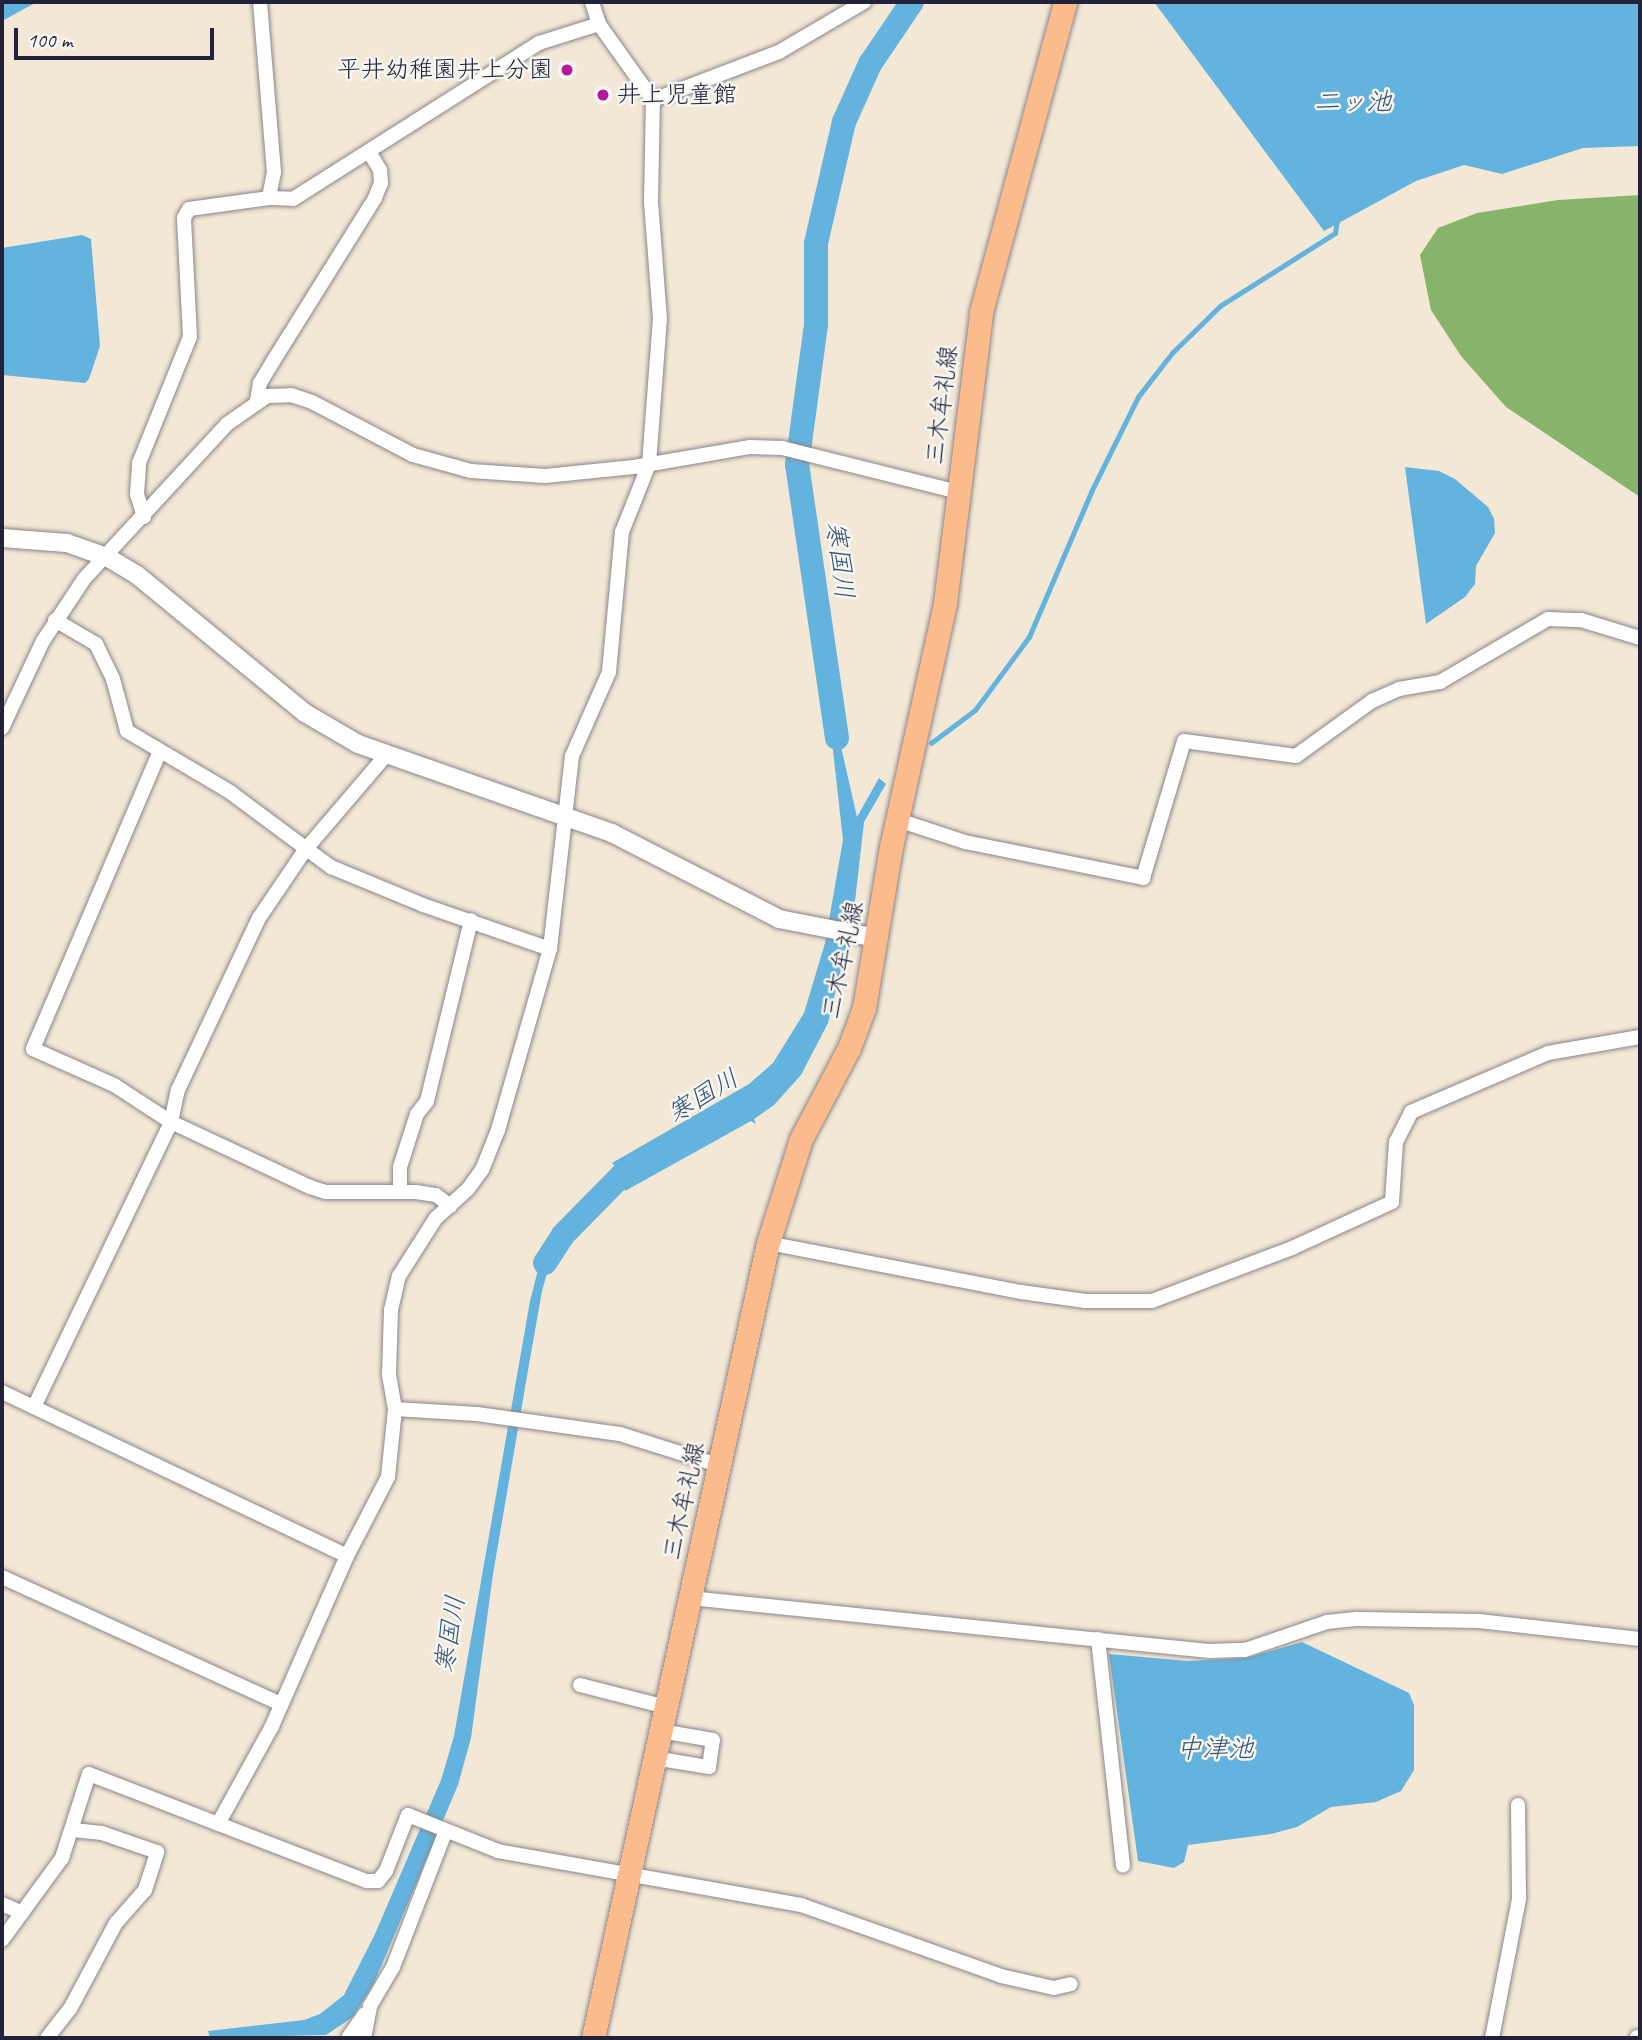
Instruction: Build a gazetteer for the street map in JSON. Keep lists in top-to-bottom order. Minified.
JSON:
{"streets":{"main road":["三木牟礼線"]},"water":["二ッ池","寒国川","中津池"],"places":["平井幼稚園井上分園","井上児童館"],"scale_bar":"100 m"}
